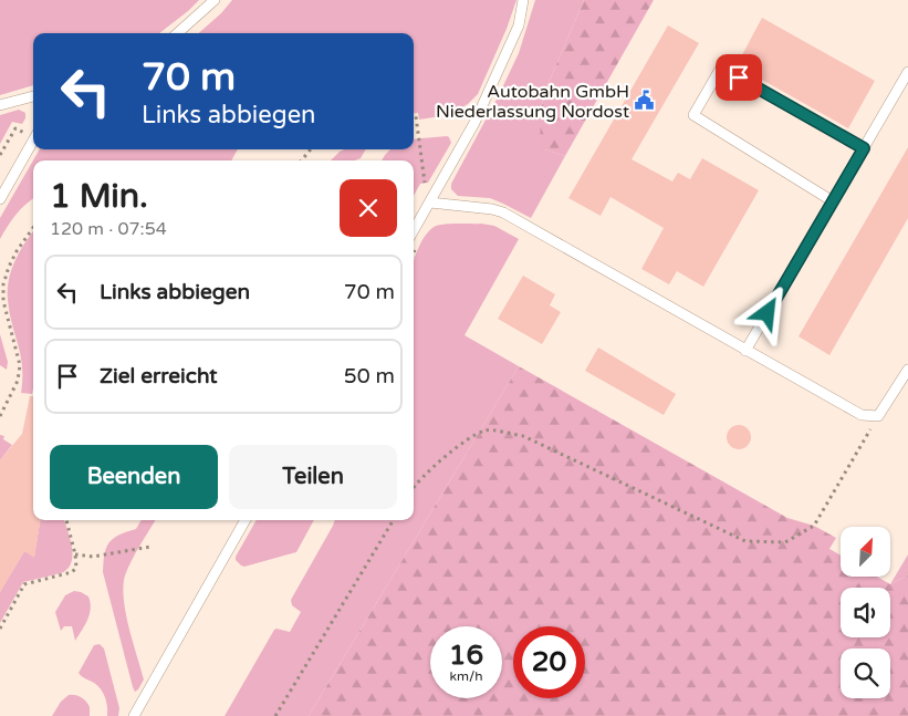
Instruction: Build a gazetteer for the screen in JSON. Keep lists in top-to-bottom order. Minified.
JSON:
{"places":{"public building":["Autobahn GmbH Niederlassung Nordost"]},"north":"top right","page":{"turn":["70 m","Links abbiegen"],"heading":["1 Min.","120 m · 07:54"],"list":[{"name":"Links abbiegen","value":"70 m"},{"name":"Ziel erreicht","value":"50 m"}],"buttons":["Beenden","Teilen"],"speed":"16 km/h","limit":"20"}}
